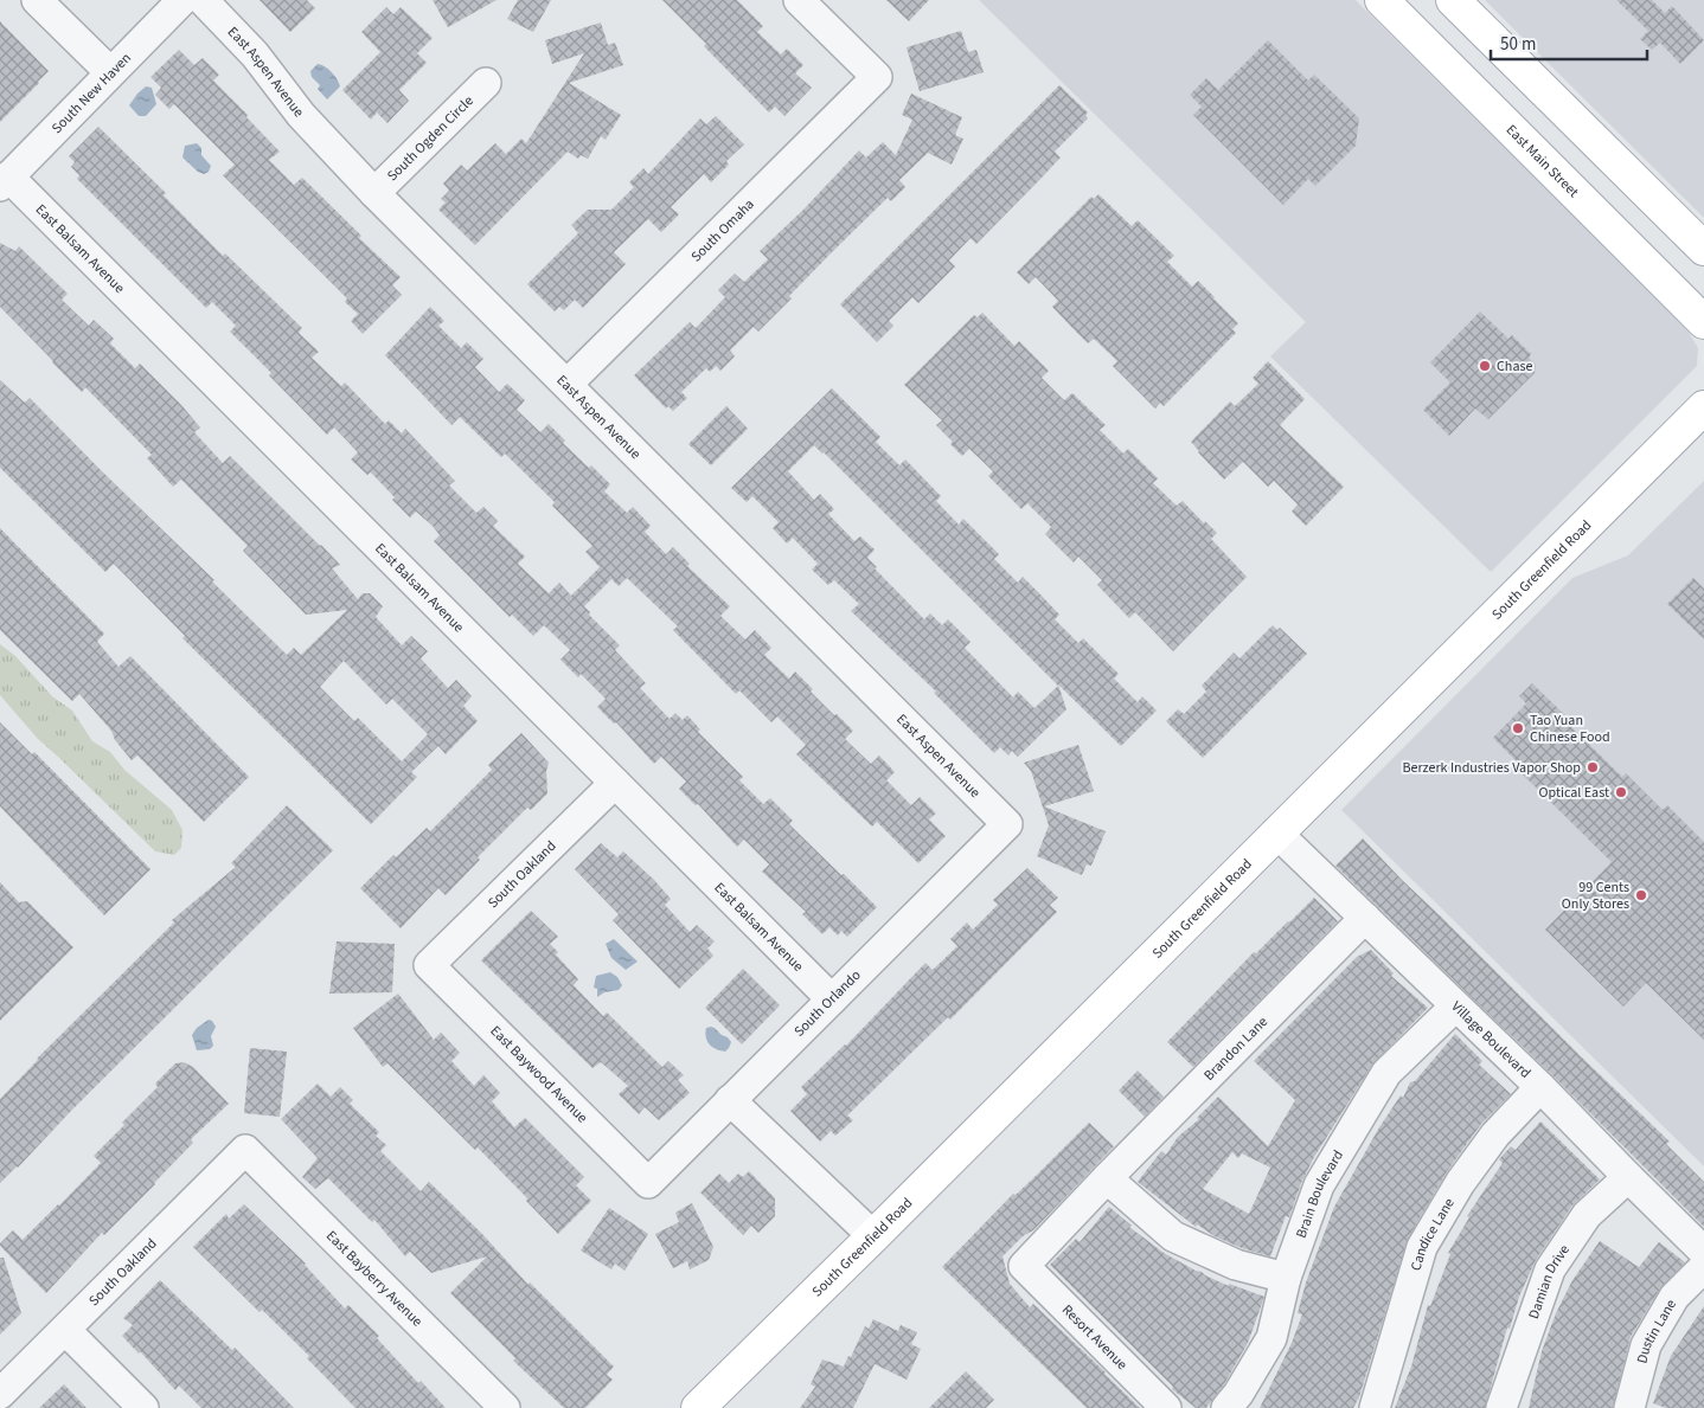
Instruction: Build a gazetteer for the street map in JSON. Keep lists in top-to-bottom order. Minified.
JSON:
{"streets":{"main road":["East Main Street","South Greenfield Road"],"street":["East Aspen Avenue","South New Haven","South Ogden Circle","South Omaha","East Balsam Avenue","South Oakland","South Orlando","Village Boulevard","Brandon Lane","East Baywood Avenue","Brain Boulevard","Candice Lane","East Bayberry Avenue","Damian Drive","Dustin Lane","Resort Avenue"]},"crossings":[["East Aspen Avenue","South Ogden Circle"],["East Aspen Avenue","South Omaha"],["East Aspen Avenue","South Orlando"],["South New Haven","East Balsam Avenue"],["East Balsam Avenue","South Oakland"],["East Balsam Avenue","South Orlando"],["South Greenfield Road","Village Boulevard"],["South Oakland","East Baywood Avenue"],["South Oakland","East Bayberry Avenue"],["South Orlando","East Baywood Avenue"],["Village Boulevard","Brandon Lane"],["Village Boulevard","Brain Boulevard"],["Village Boulevard","Candice Lane"],["Village Boulevard","Damian Drive"],["Brandon Lane","Resort Avenue"]],"places":["Chase","Tao Yuan Chinese Food","Berzerk Industries Vapor Shop","Optical East","99 Cents Only Stores"],"scale_bar":"50 m"}
